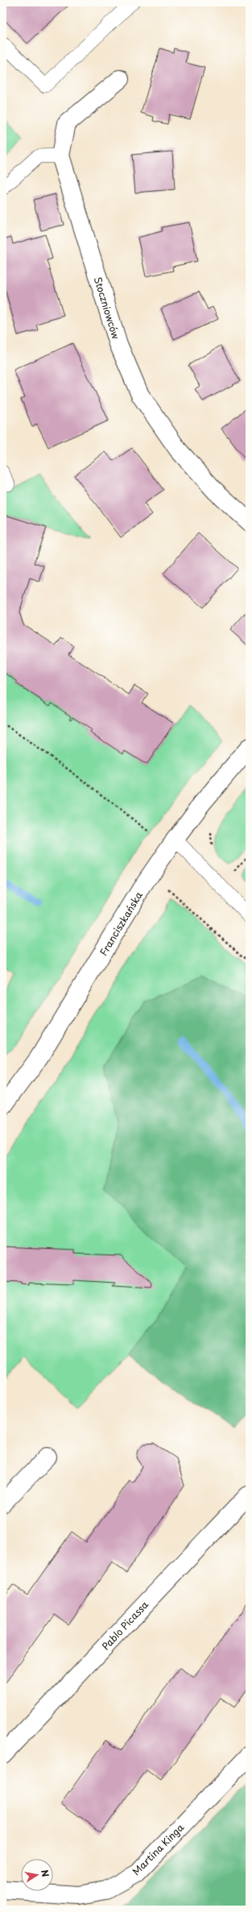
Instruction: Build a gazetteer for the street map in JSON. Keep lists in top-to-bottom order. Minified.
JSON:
{"streets":{"street":["Stoczniowców","Franciszkańska","Pablo Picassa","Martina Kinga"]},"north":"right"}
